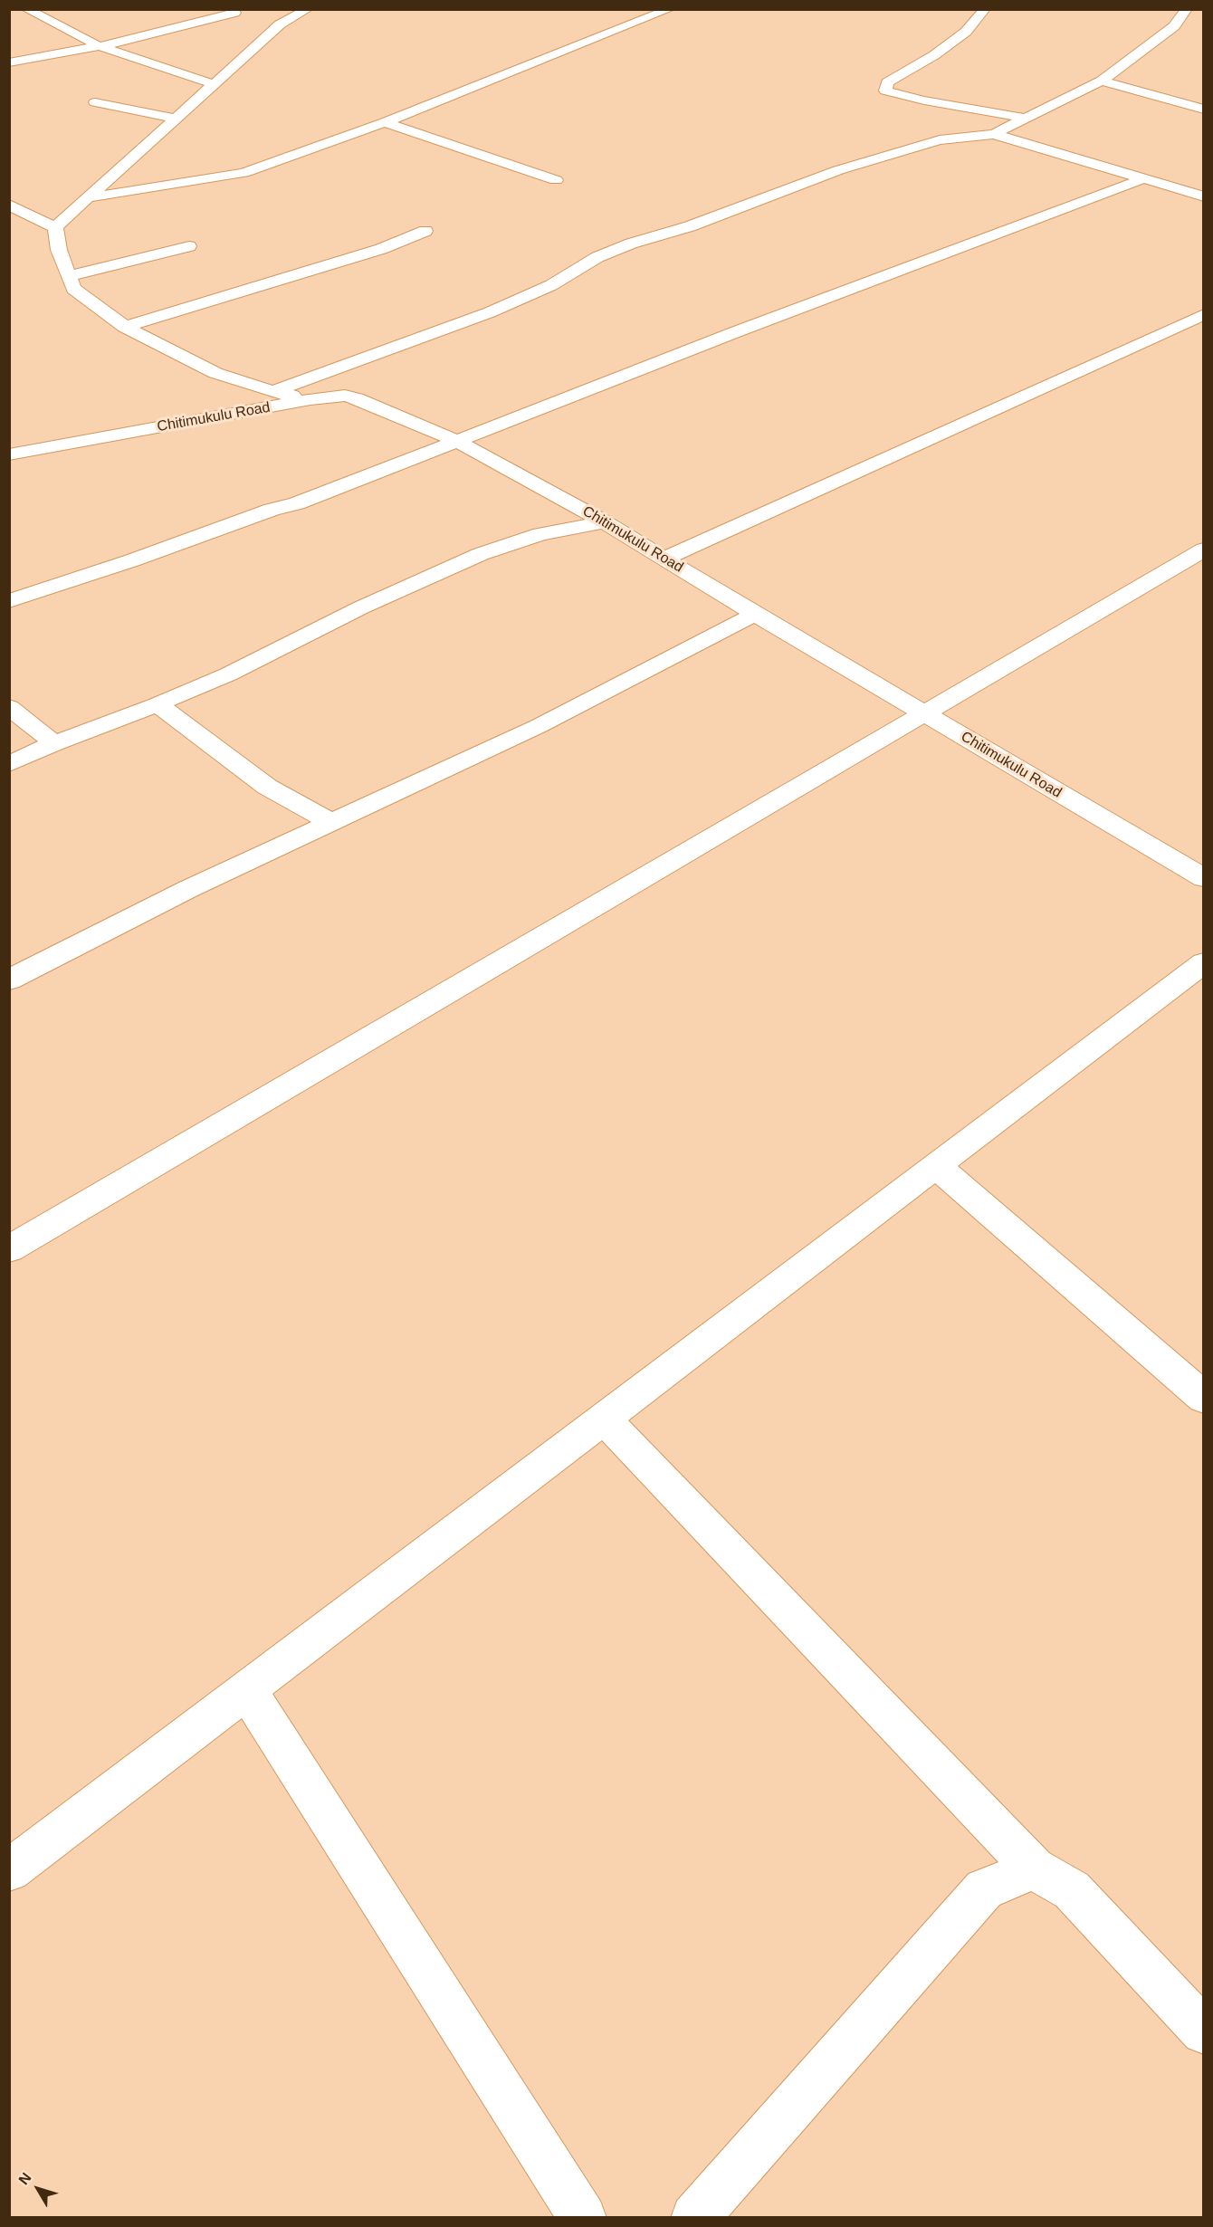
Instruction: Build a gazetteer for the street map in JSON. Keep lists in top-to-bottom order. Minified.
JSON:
{"streets":{"street":["Chitimukulu Road"]},"north":"top left"}
